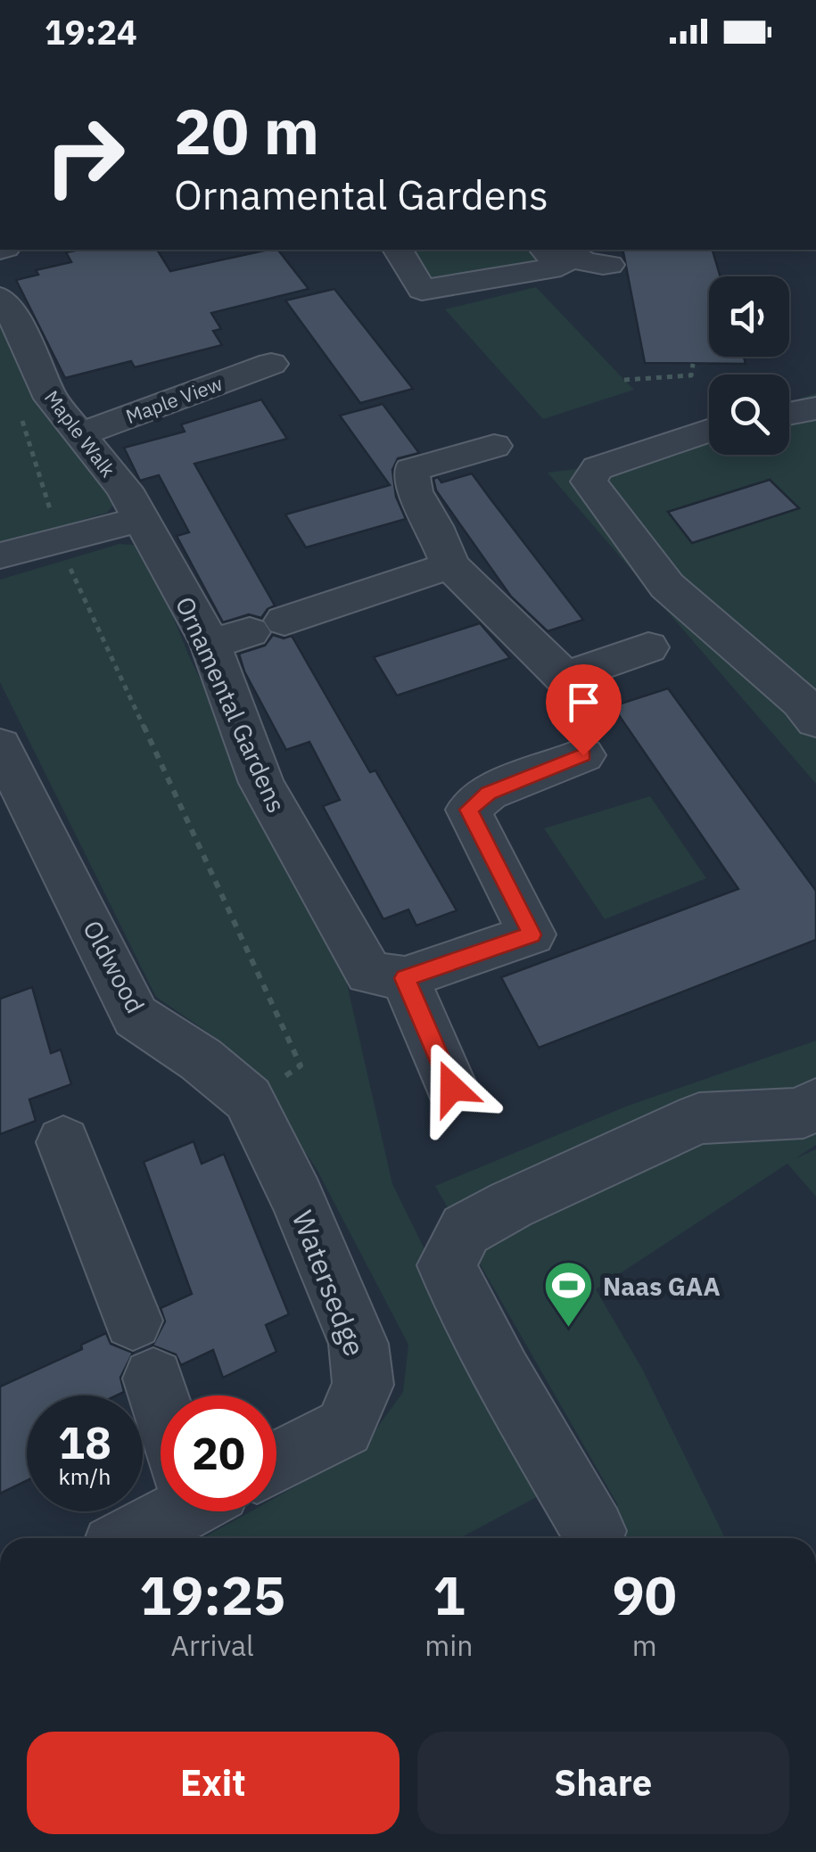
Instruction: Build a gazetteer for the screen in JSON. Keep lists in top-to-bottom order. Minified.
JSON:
{"streets":{"street":["Maple View","Maple Walk","Ornamental Gardens","Oldwood","Watersedge"]},"crossings":[["Maple View","Maple Walk"],["Maple Walk","Ornamental Gardens"],["Oldwood","Watersedge"]],"places":{"sports":["Naas GAA"]},"page":{"status":"19:24","turn":["20 m","Ornamental Gardens"],"speed":"18 km/h","limit":"20","eta":["19:25","Arrival","1","min","90","m"],"buttons":["Exit","Share"]}}
